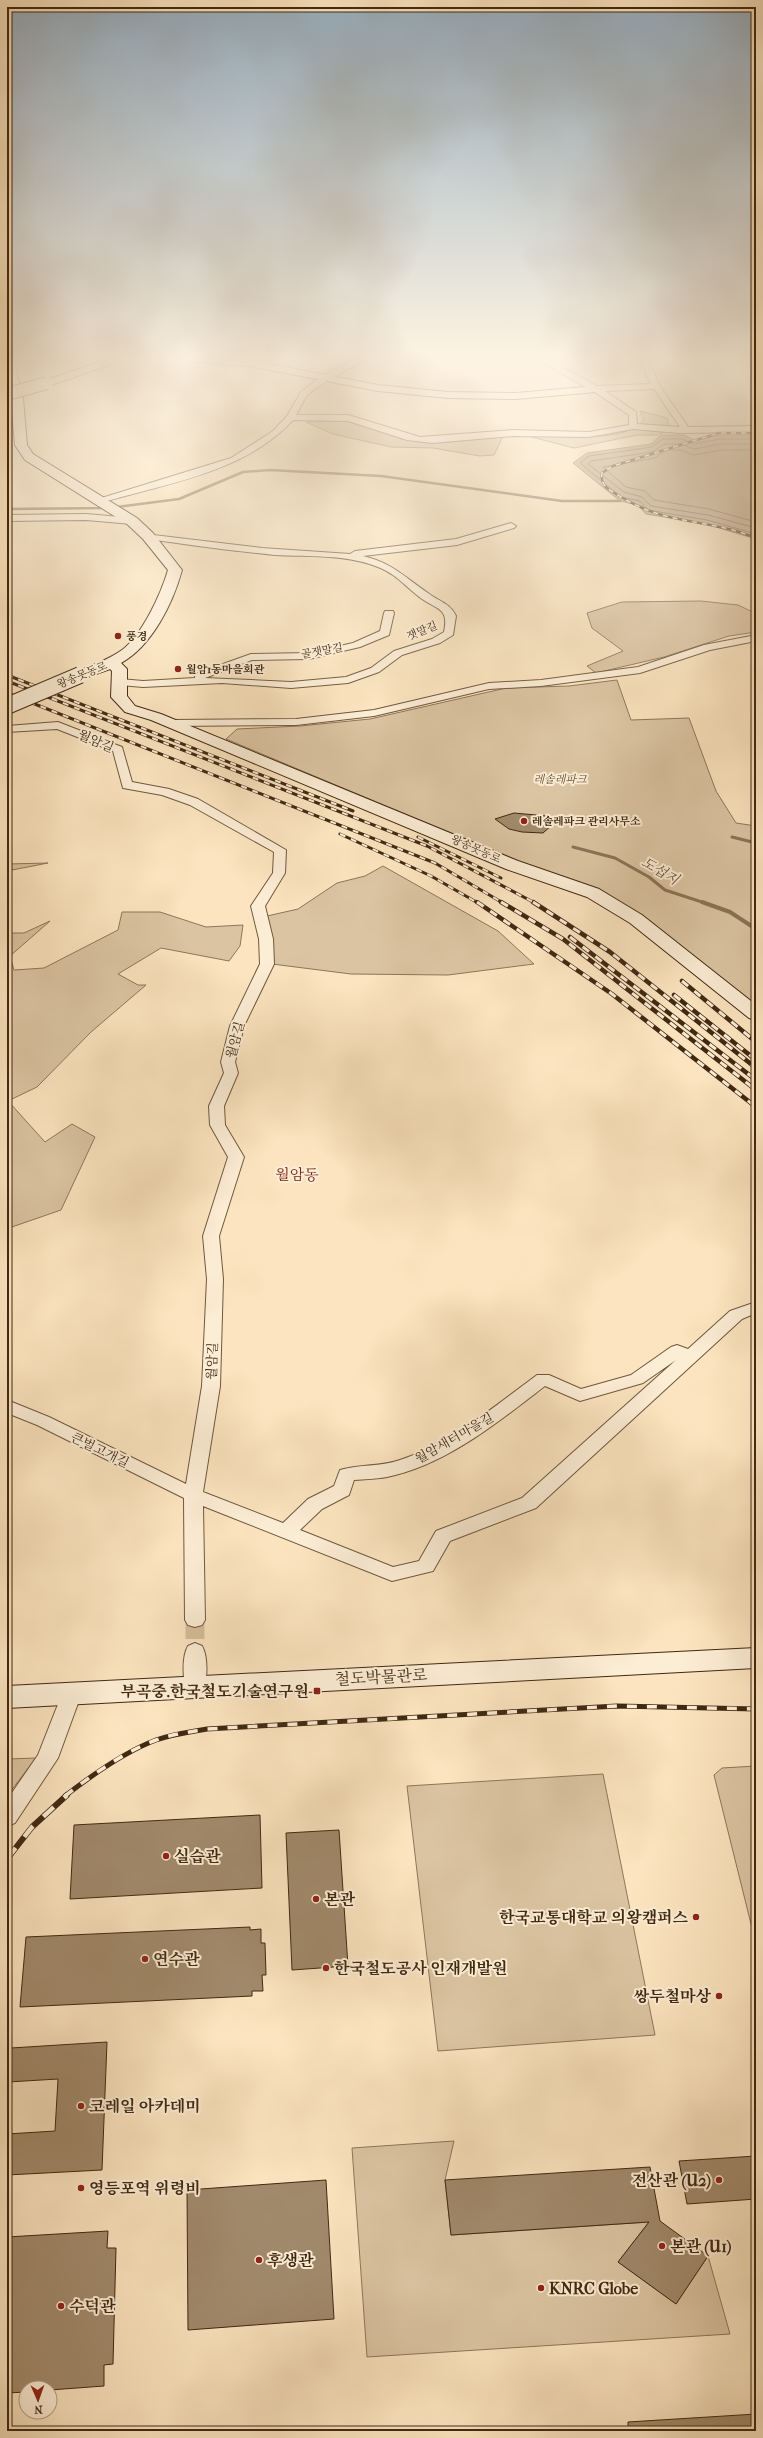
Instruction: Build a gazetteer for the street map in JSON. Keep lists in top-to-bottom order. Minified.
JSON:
{"streets":{"street":["잿말길","골잿말길","왕송못동로","월암길","월암새터마을길","큰벌고개길","철도박물관로"]},"crossings":[["잿말길","골잿말길"],["잿말길","왕송못동로"],["월암길","큰벌고개길"]],"districts":["월암동"],"water":["도섭지"],"parks":["레솔레파크"],"places":{"other":["풍경","월암1동마을회관","레솔레파크 관리사무소","실습관","본관","한국교통대학교 의왕캠퍼스","연수관","한국철도공사 인재개발원","쌍두철마상","코레일 아카데미","전산관 (U2)","영등포역 위령비","본관 (U1)","후생관","KNRC Globe","수덕관"],"transit":["부곡중.한국철도기술연구원"]},"north":"bottom"}
